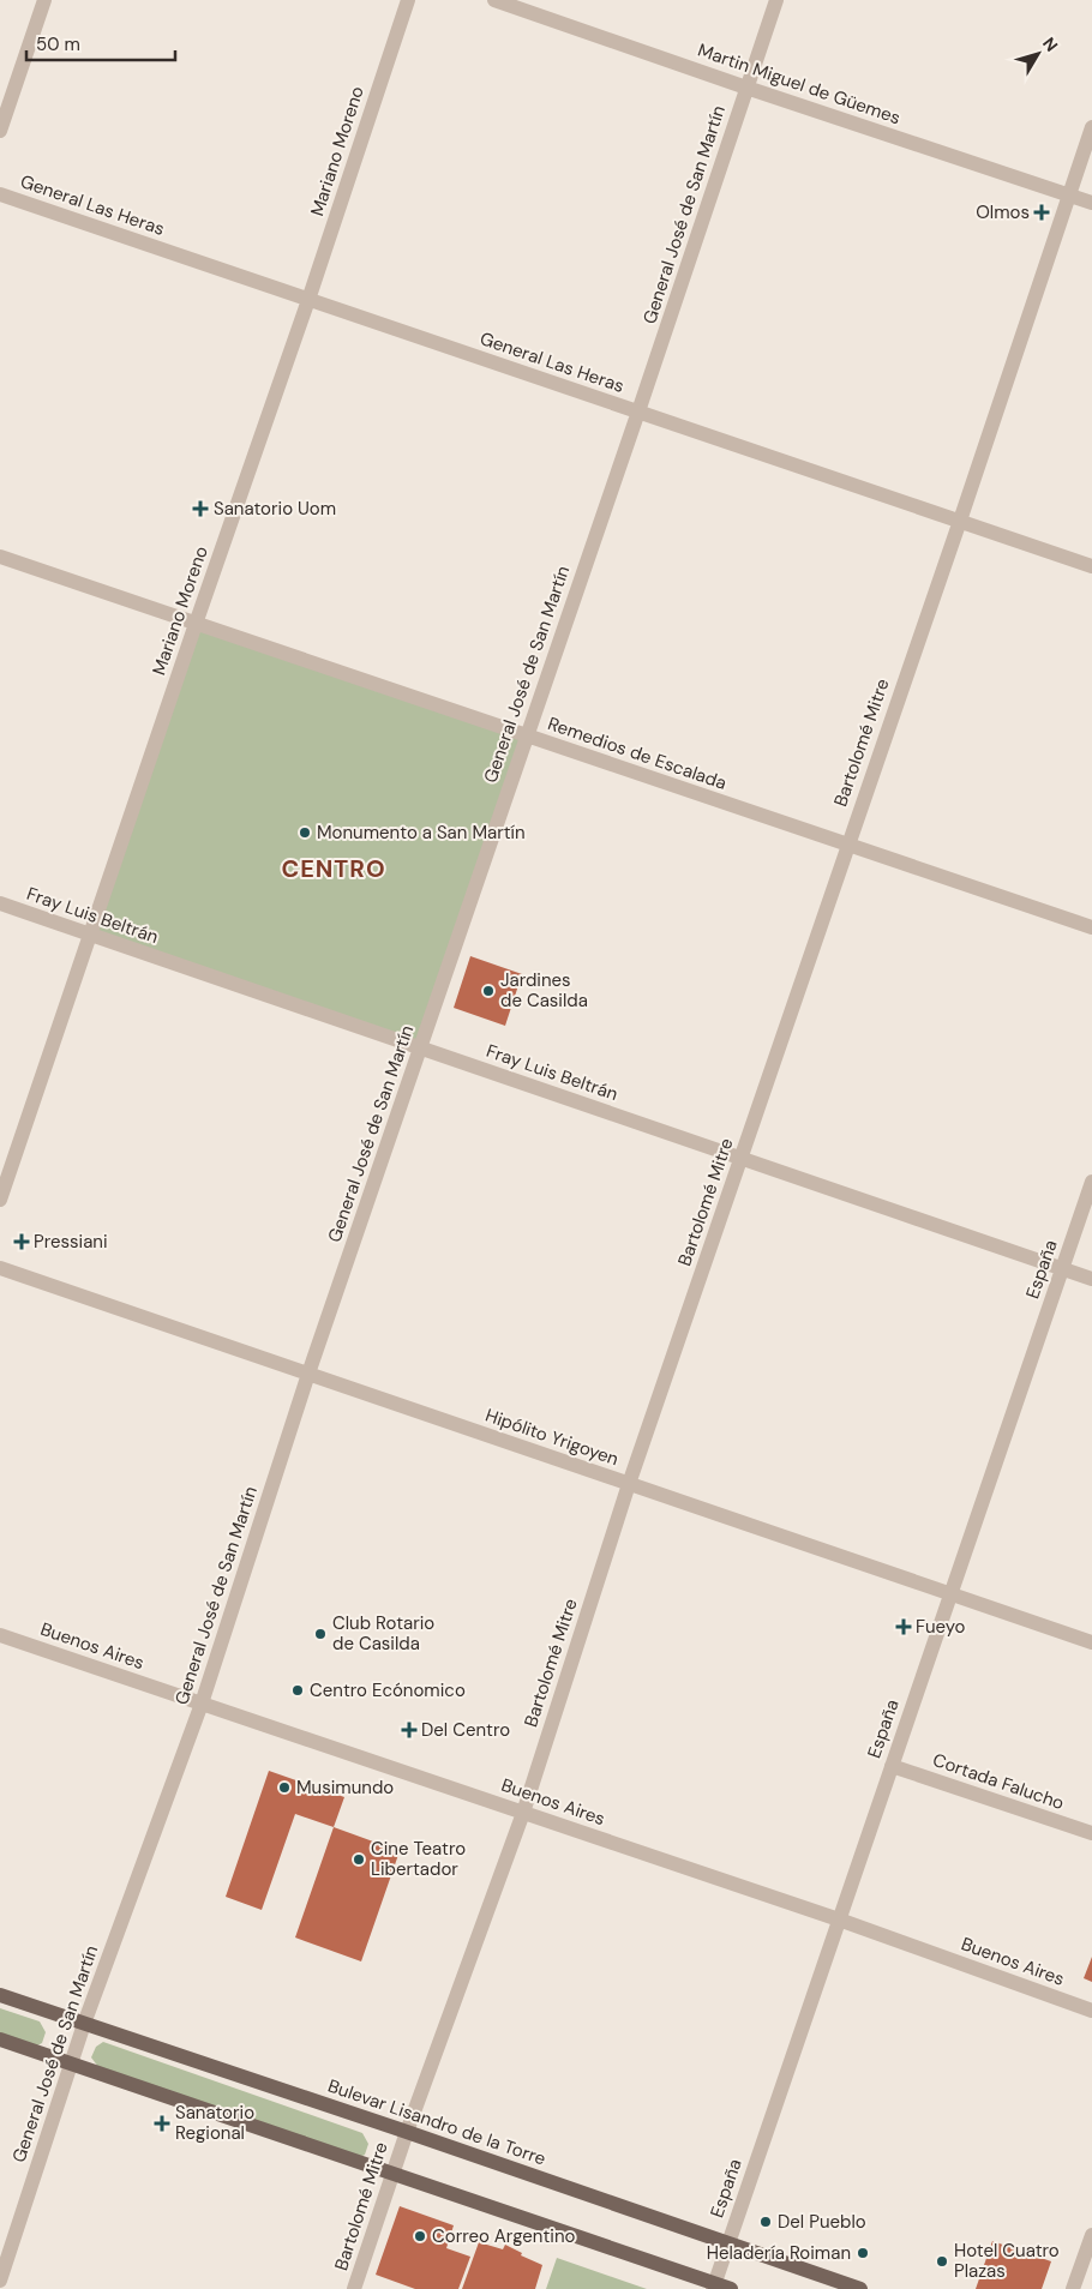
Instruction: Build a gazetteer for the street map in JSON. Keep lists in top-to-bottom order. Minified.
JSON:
{"streets":{"main road":["Bulevar Lisandro de la Torre"],"street":["Martin Miguel de Güemes","Mariano Moreno","General Las Heras","General José de San Martín","Bartolomé Mitre","Remedios de Escalada","Fray Luis Beltrán","España","Hipólito Yrigoyen","Buenos Aires","Cortada Falucho"]},"crossings":[["Martin Miguel de Güemes","General José de San Martín"],["Martin Miguel de Güemes","Bartolomé Mitre"],["Mariano Moreno","General Las Heras"],["Mariano Moreno","Remedios de Escalada"],["Mariano Moreno","Fray Luis Beltrán"],["General Las Heras","General José de San Martín"],["General Las Heras","Bartolomé Mitre"],["General José de San Martín","Remedios de Escalada"],["General José de San Martín","Fray Luis Beltrán"],["General José de San Martín","Hipólito Yrigoyen"],["General José de San Martín","Buenos Aires"],["General José de San Martín","Bulevar Lisandro de la Torre"],["Bartolomé Mitre","Remedios de Escalada"],["Bartolomé Mitre","Fray Luis Beltrán"],["Bartolomé Mitre","Hipólito Yrigoyen"],["Bartolomé Mitre","Buenos Aires"],["Bartolomé Mitre","Bulevar Lisandro de la Torre"],["Fray Luis Beltrán","España"],["España","Hipólito Yrigoyen"],["España","Buenos Aires"],["España","Cortada Falucho"],["España","Bulevar Lisandro de la Torre"]],"districts":["CENTRO"],"places":{"health":["Olmos","Sanatorio Uom","Pressiani","Fueyo","Del Centro","Sanatorio Regional"],"other":["Monumento a San Martín","Jardines de Casilda","Club Rotario de Casilda","Centro Ecónomico","Musimundo","Cine Teatro Libertador","Del Pueblo","Correo Argentino","Heladería Roiman","Hotel Cuatro Plazas"]},"scale_bar":"50 m","north":"top right"}
